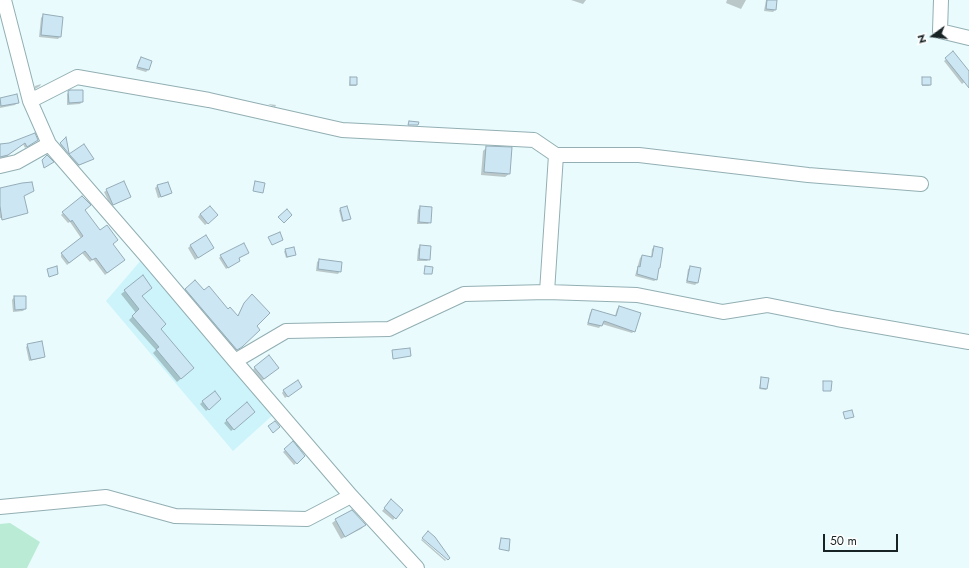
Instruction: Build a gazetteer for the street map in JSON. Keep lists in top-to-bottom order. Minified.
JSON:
{"scale_bar":"50 m","north":"left"}
